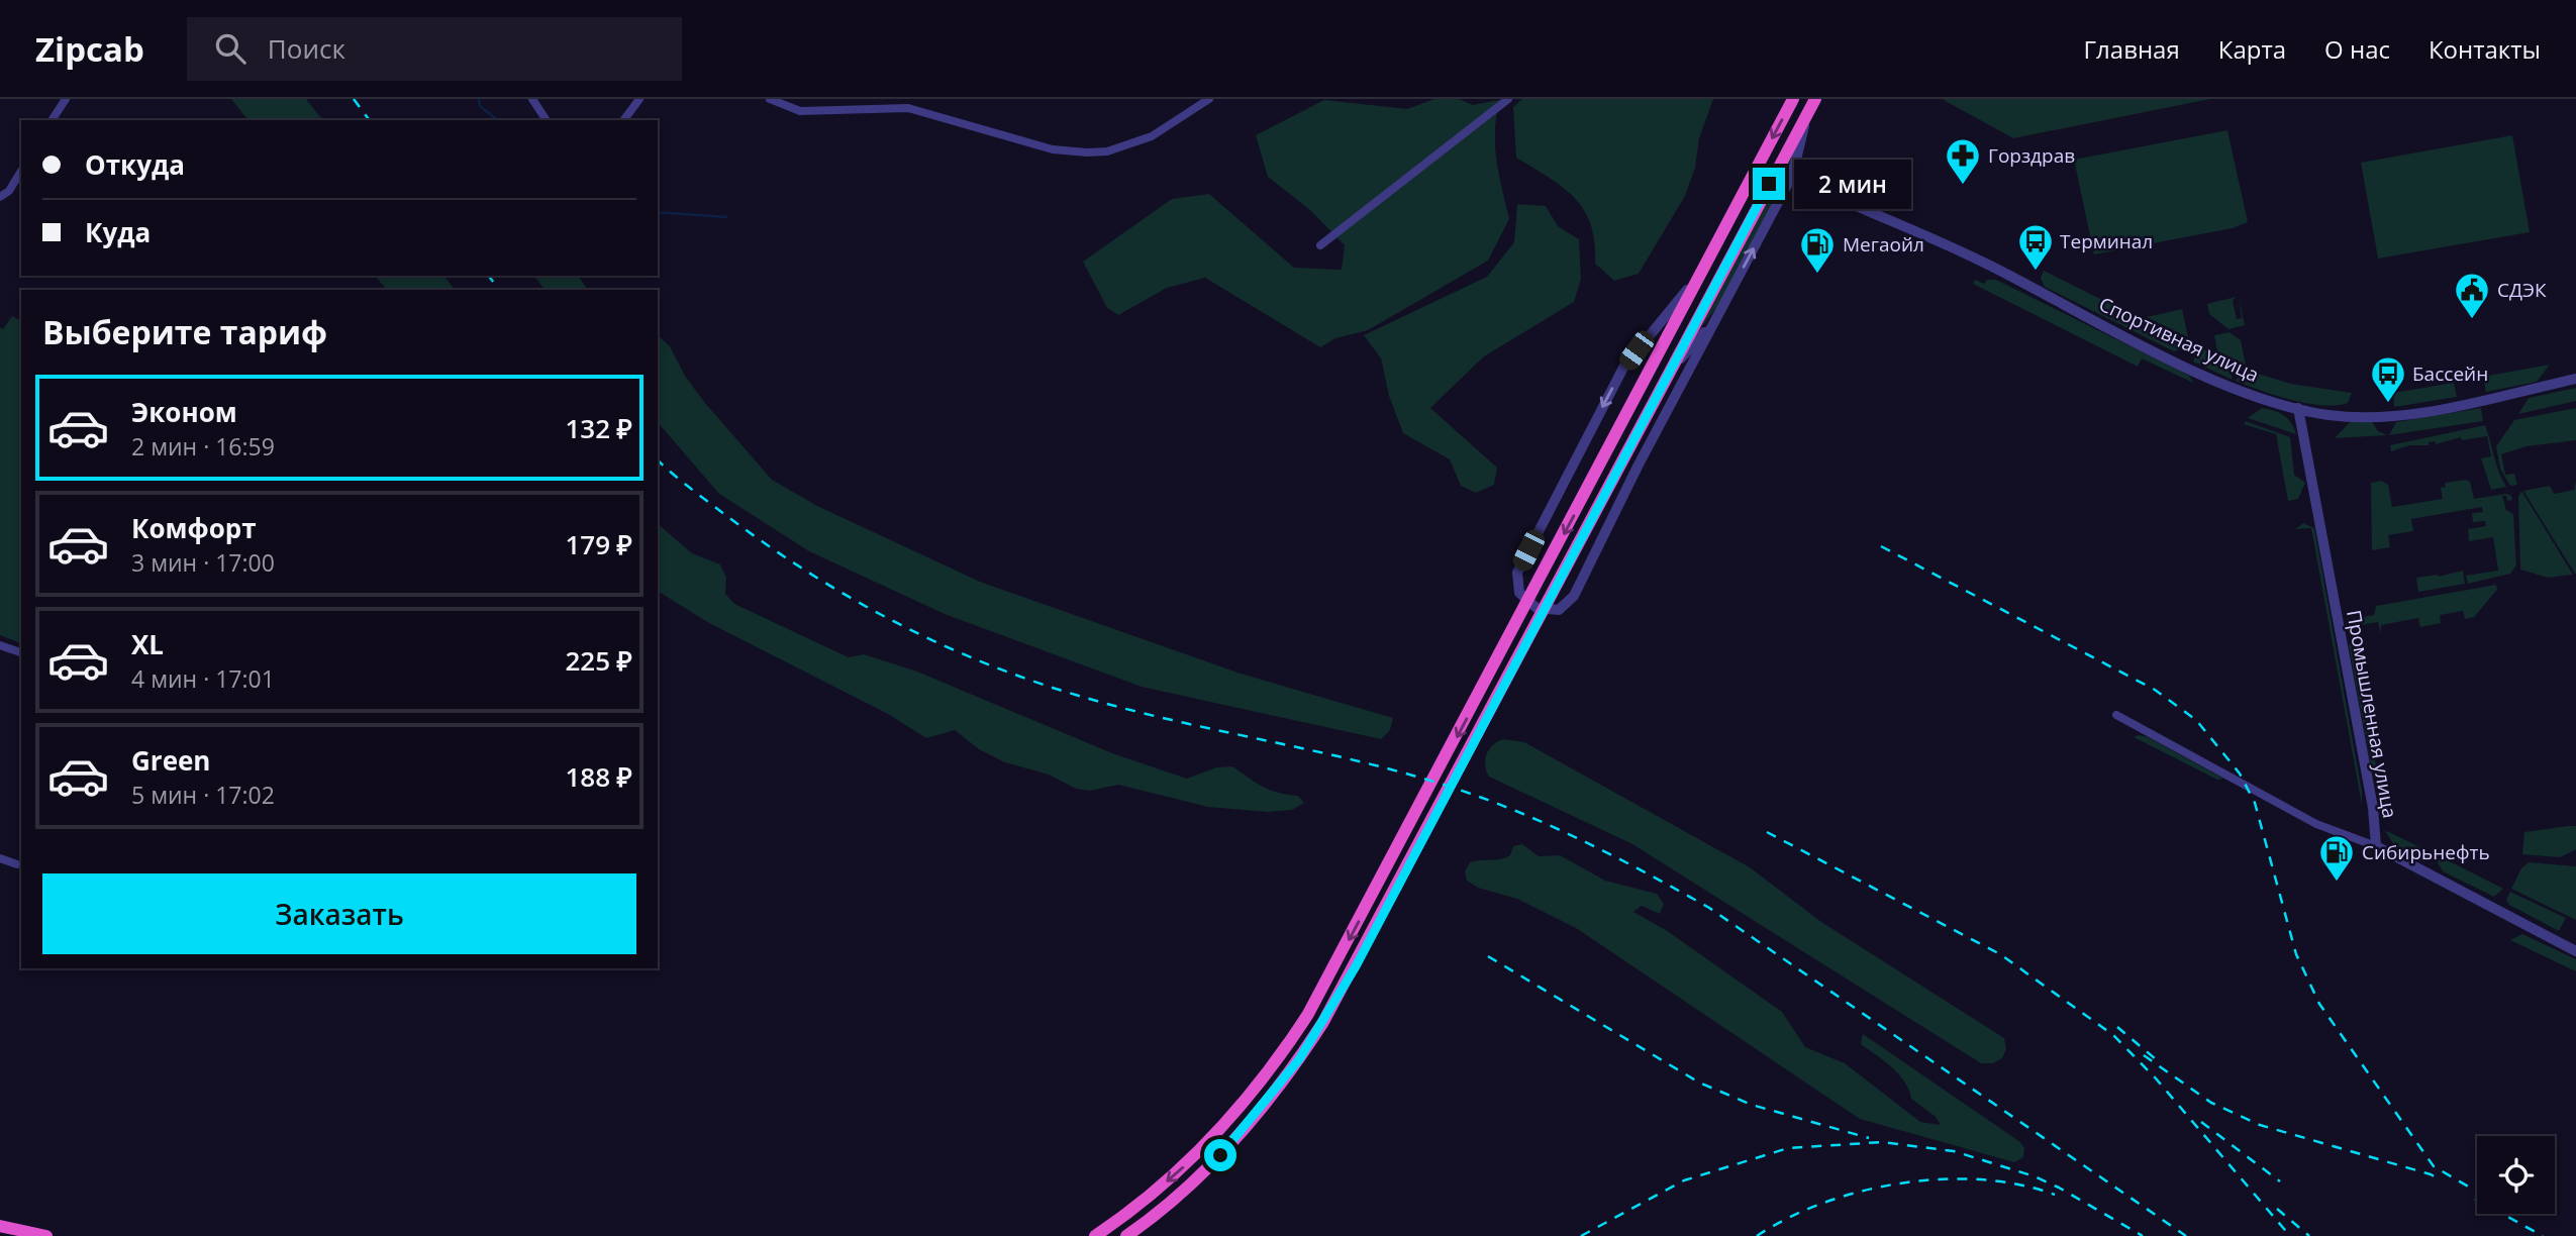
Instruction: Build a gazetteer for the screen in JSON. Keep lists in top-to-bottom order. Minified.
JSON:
{"streets":{"street":["Спортивная улица","Промышленная улица"]},"crossings":[["Спортивная улица","Промышленная улица"]],"places":{"pharmacy":["Горздрав"],"bus stop":["Терминал","Бассейн"],"fuel station":["Мегаойл","Сибирьнефть"],"public building":["СДЭК"]},"page":{"header":"Zipcab","search":"Поиск","nav":["Главная","Карта","О нас","Контакты"],"banner":["Откуда","Куда"],"bubble":"2 мин","heading":"Выберите тариф","list":[{"name":"Эконом","note":"2 мин · 16:59","value":"132 ₽"},{"name":"Комфорт","note":"3 мин · 17:00","value":"179 ₽"},{"name":"XL","note":"4 мин · 17:01","value":"225 ₽"},{"name":"Green","note":"5 мин · 17:02","value":"188 ₽"}],"buttons":"Заказать"}}
